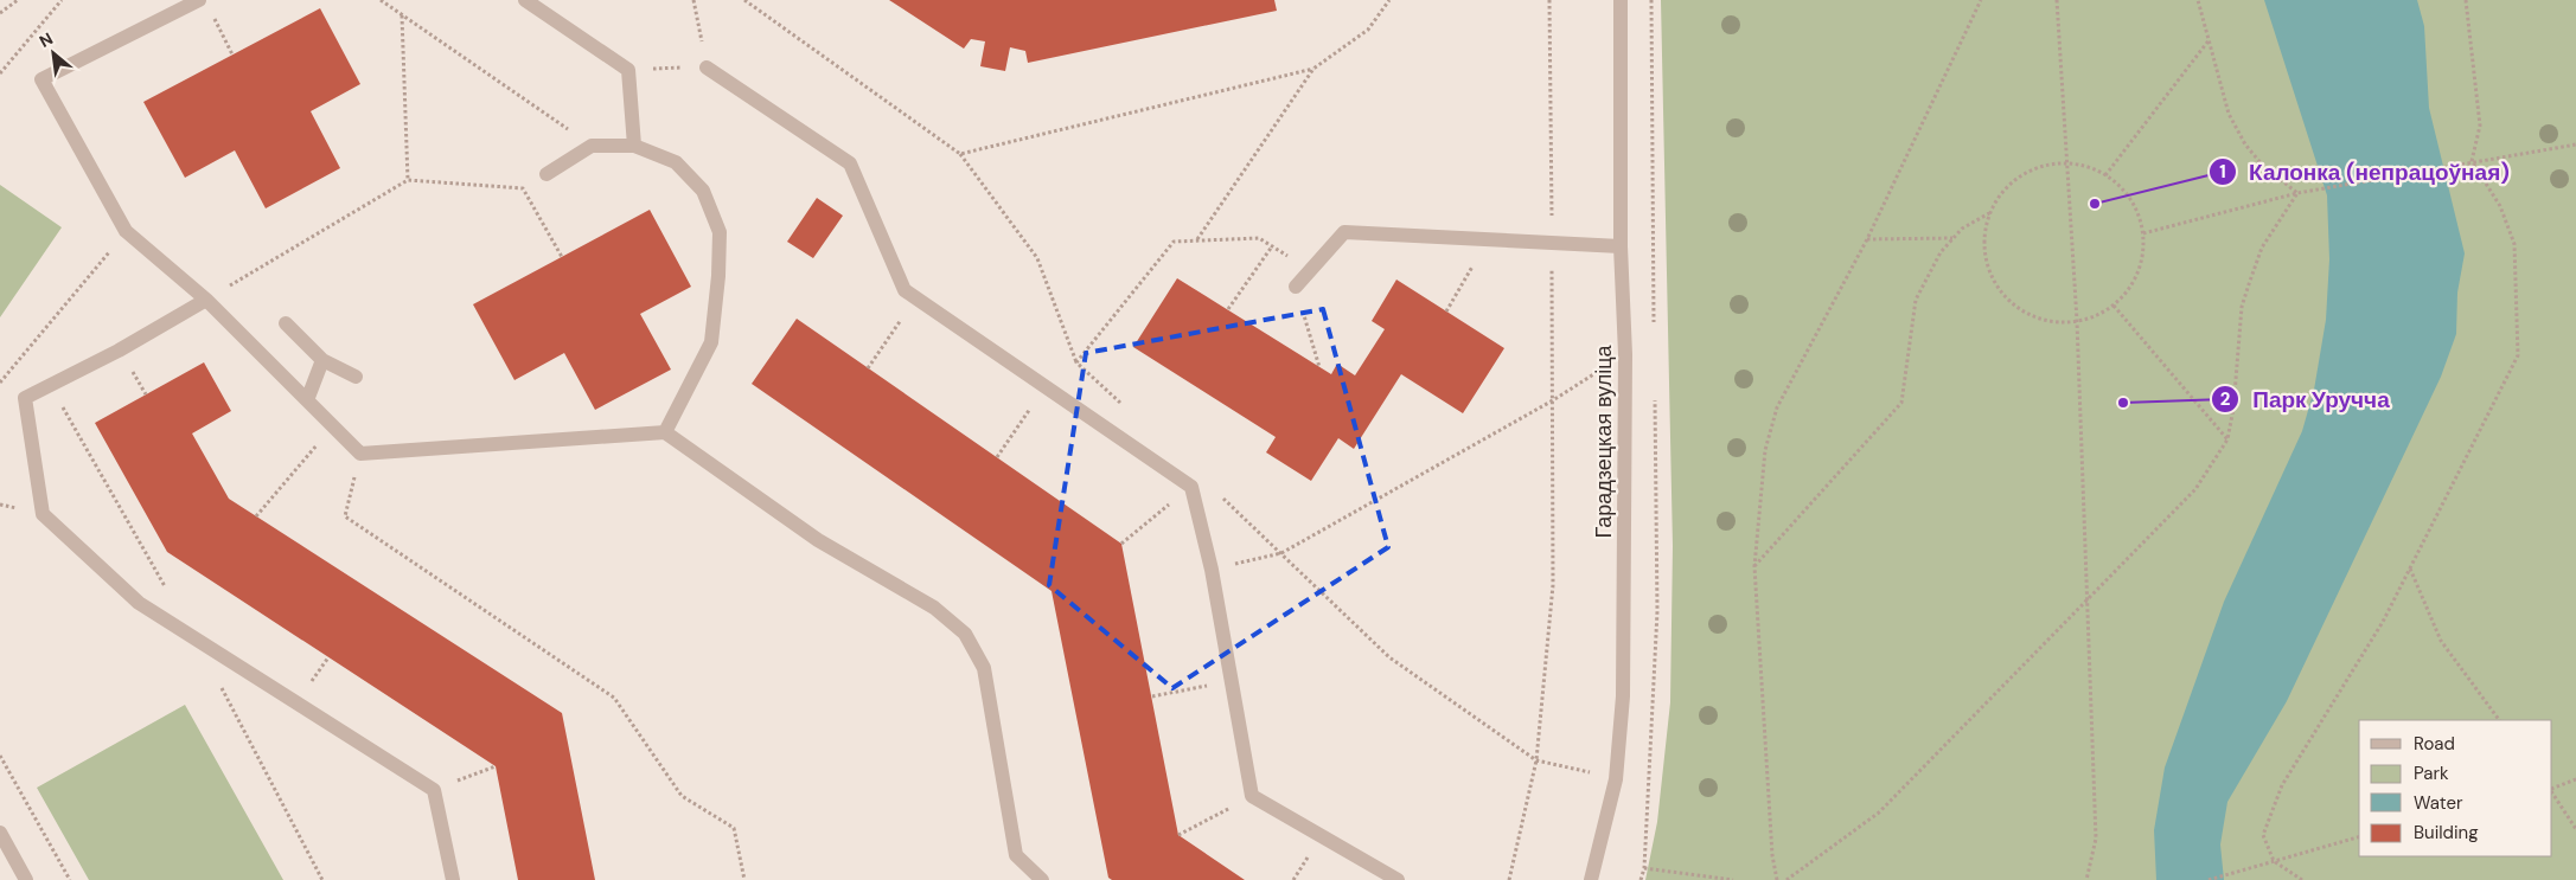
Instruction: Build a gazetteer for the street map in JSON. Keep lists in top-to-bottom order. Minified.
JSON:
{"streets":{"street":["Гарадзецкая вуліца"]},"places":["Калонка (непрацоўная)","Парк Уручча"],"legend":["Road","Park","Water","Building"],"north":"top left"}
